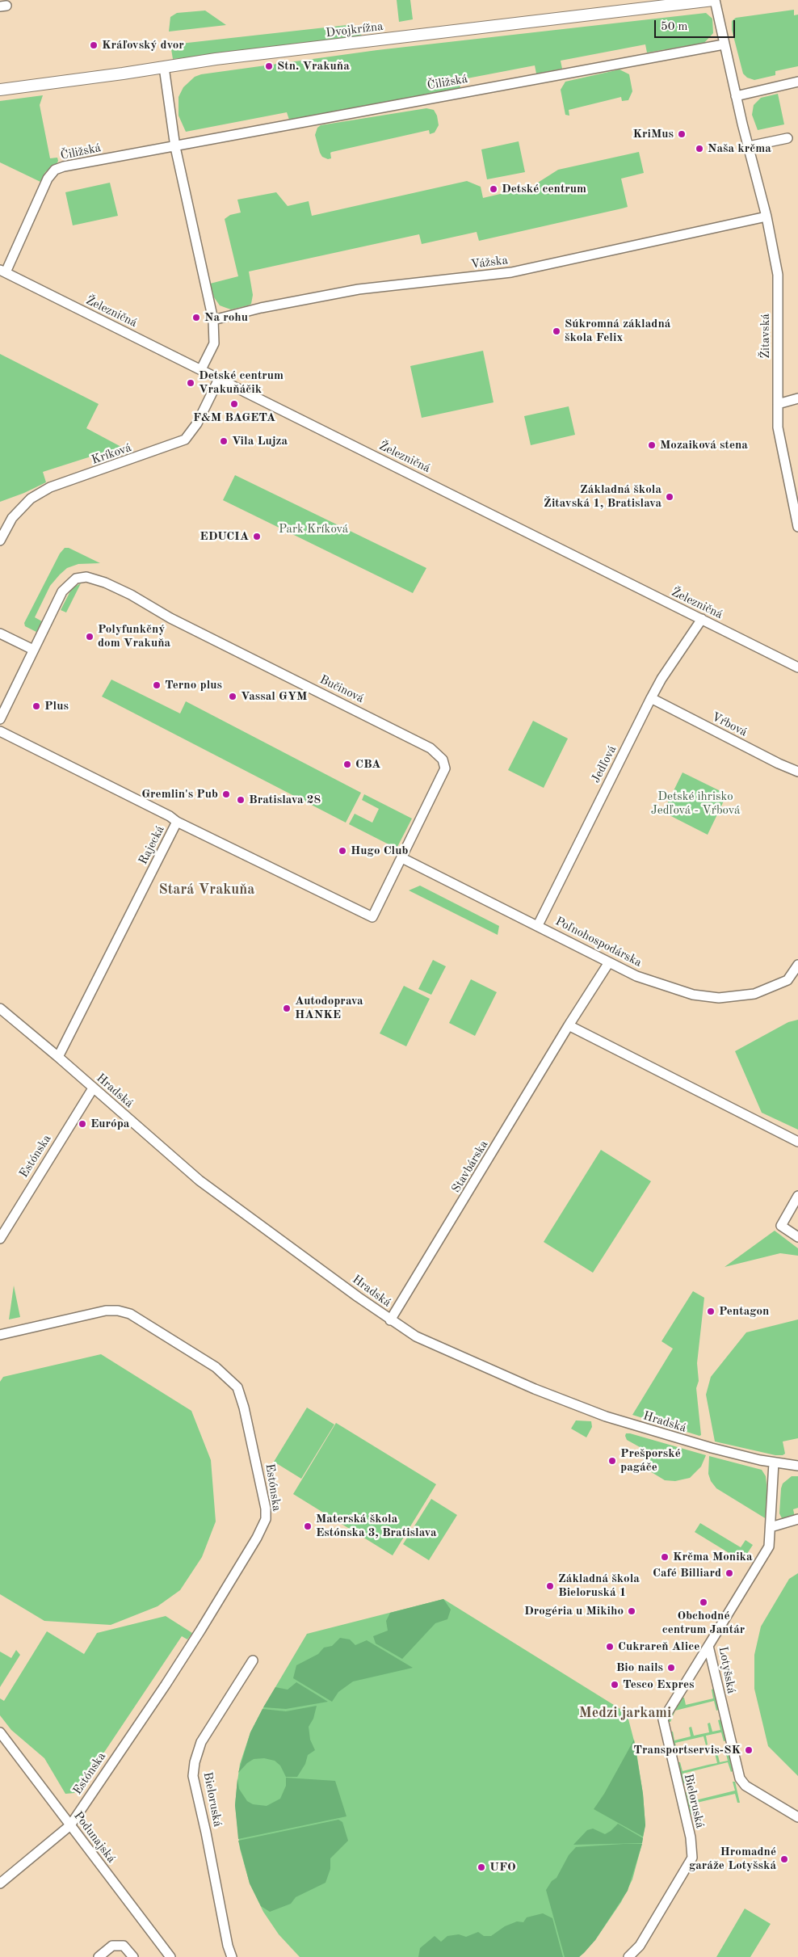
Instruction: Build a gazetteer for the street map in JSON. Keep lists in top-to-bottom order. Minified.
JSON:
{"streets":{"street":["Dvojkrížna","Čiližská","Vážska","Železničná","Žitavská","Kríková","Bučinová","Vŕbová","Jedľová","Rajecká","Poľnohospodárska","Hradská","Estónska","Stavbárska","Lotyšská","Bieloruská","Podunajská"]},"crossings":[["Dvojkrížna","Žitavská"],["Čiližská","Železničná"],["Čiližská","Žitavská"],["Vážska","Žitavská"],["Železničná","Kríková"],["Železničná","Jedľová"],["Bučinová","Poľnohospodárska"],["Vŕbová","Jedľová"],["Jedľová","Poľnohospodárska"],["Rajecká","Hradská"],["Poľnohospodárska","Stavbárska"],["Hradská","Estónska"],["Hradská","Stavbárska"],["Hradská","Lotyšská"],["Estónska","Podunajská"],["Lotyšská","Bieloruská"]],"districts":["Stará Vrakuňa","Medzi jarkami"],"parks":["Park Kríková","Detské ihrisko Jedľová - Vŕbová"],"places":["Kráľovský dvor","Stn. Vrakuňa","KriMus","Naša krčma","Detské centrum","Na rohu","Súkromná základná škola Felix","Detské centrum Vrakuňáčik","F&M BAGETA","Vila Lujza","Mozaiková stena","Základná škola Žitavská 1, Bratislava","EDUCIA","Polyfunkčný dom Vrakuňa","Terno plus","Vassal GYM","Plus","CBA","Gremlin's Pub","Bratislava 28","Hugo Club","Autodoprava HANKE","Európa","Pentagon","Prešporské pagáče","Materská škola Estónska 3, Bratislava","Krčma Monika","Café Billiard","Základná škola Bieloruská 1","Obchodné centrum Jantár","Drogéria u Mikiho","Cukrareň Alice","Bio nails","Tesco Expres","Transportservis-SK","Hromadné garáže Lotyšská","UFO"],"scale_bar":"50 m"}
